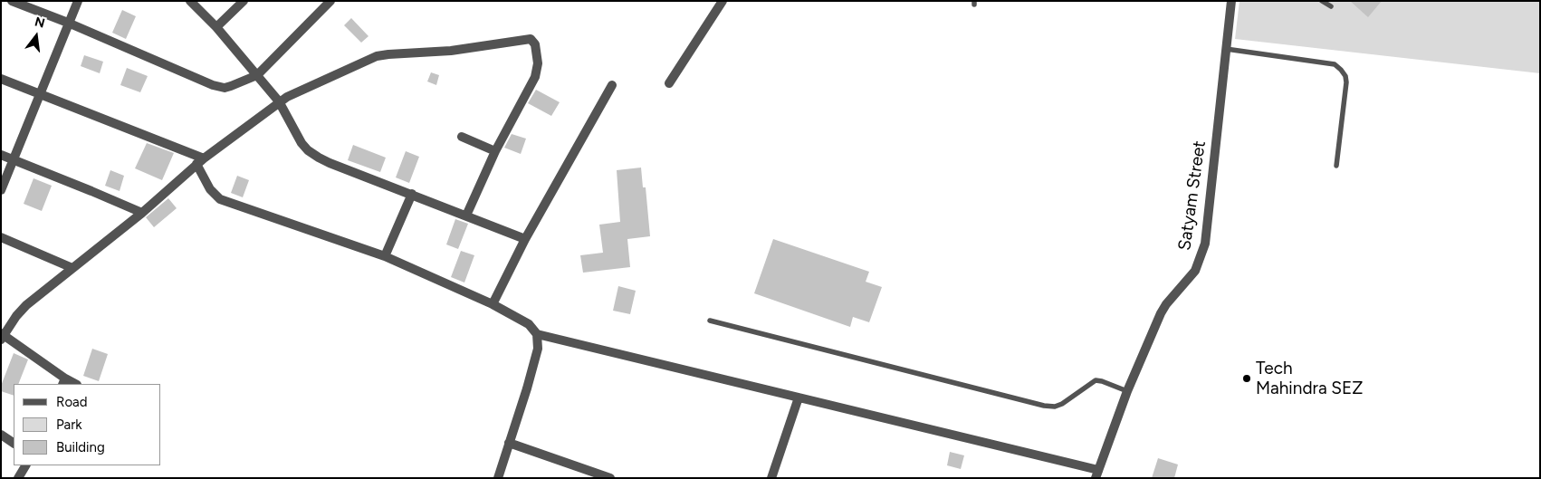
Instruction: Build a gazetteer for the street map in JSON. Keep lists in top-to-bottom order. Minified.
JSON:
{"streets":{"street":["Satyam Street"]},"places":["Tech Mahindra SEZ"],"legend":["Road","Park","Building"],"north":"top"}
